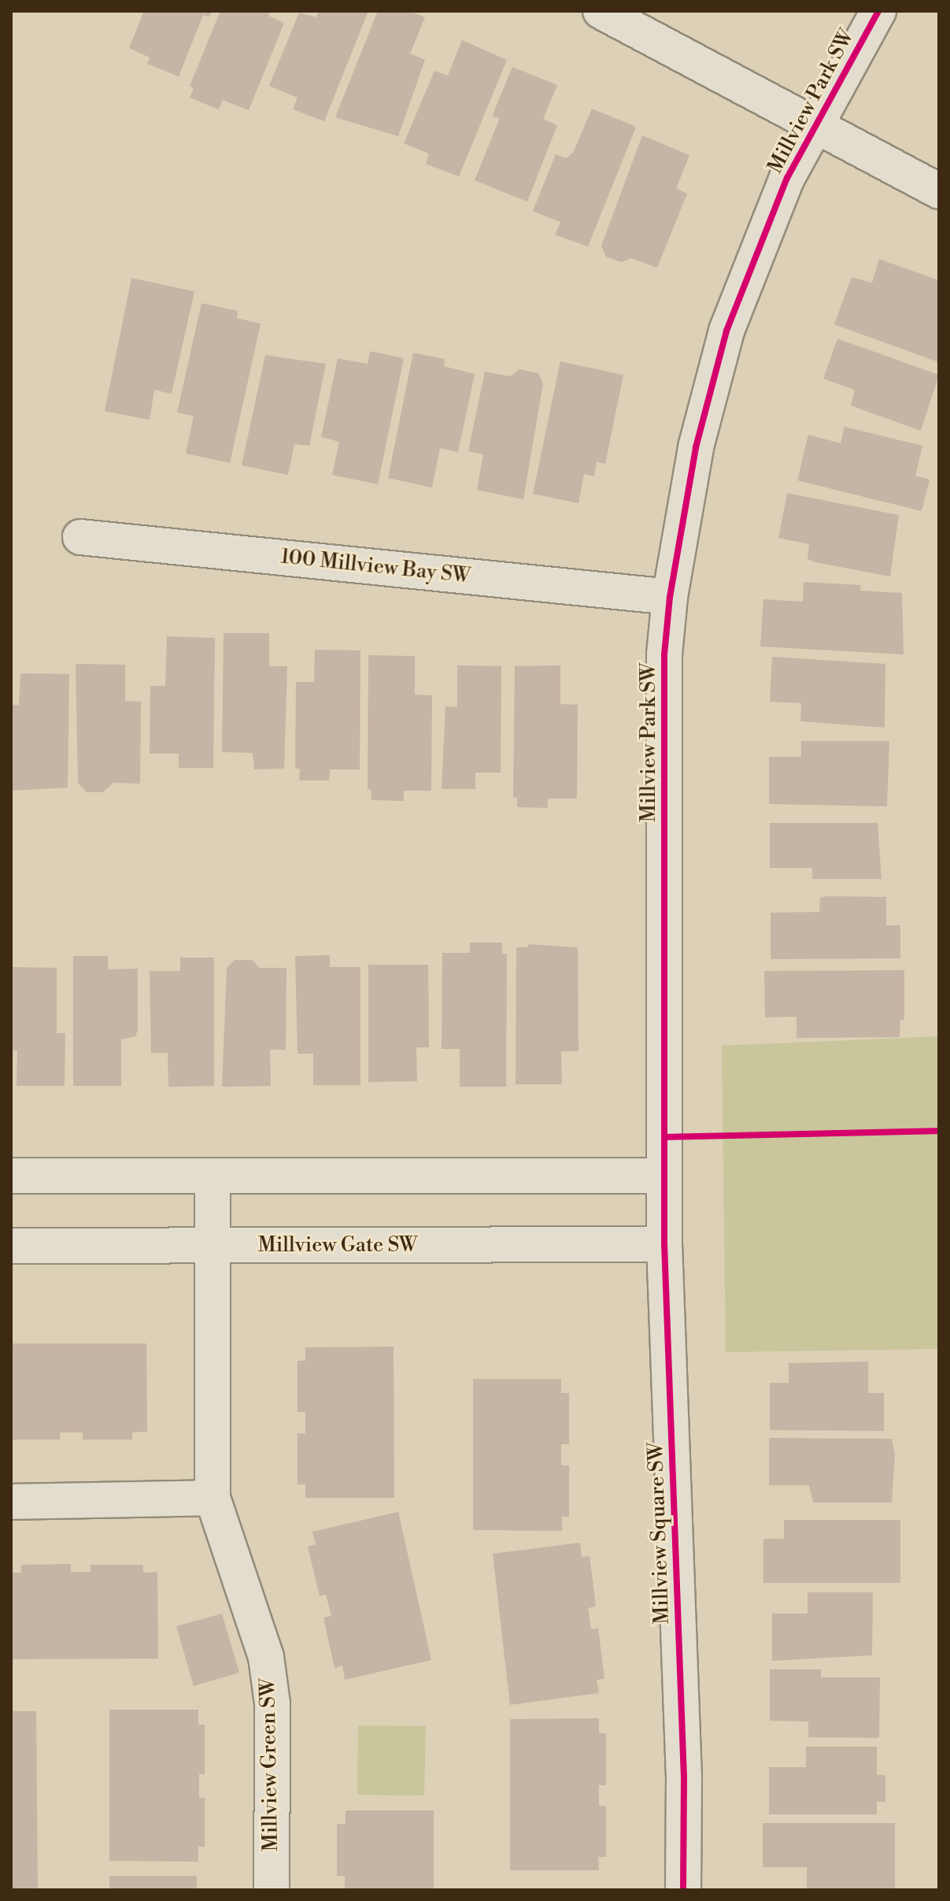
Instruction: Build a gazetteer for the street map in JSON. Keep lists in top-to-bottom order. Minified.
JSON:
{"streets":{"street":["Millview Park SW","100 Millview Bay SW","Millview Gate SW","Millview Square SW","Millview Green SW"]},"crossings":[["Millview Park SW","100 Millview Bay SW"],["Millview Park SW","Millview Square SW"],["Millview Gate SW","Millview Square SW"],["Millview Gate SW","Millview Green SW"]]}
